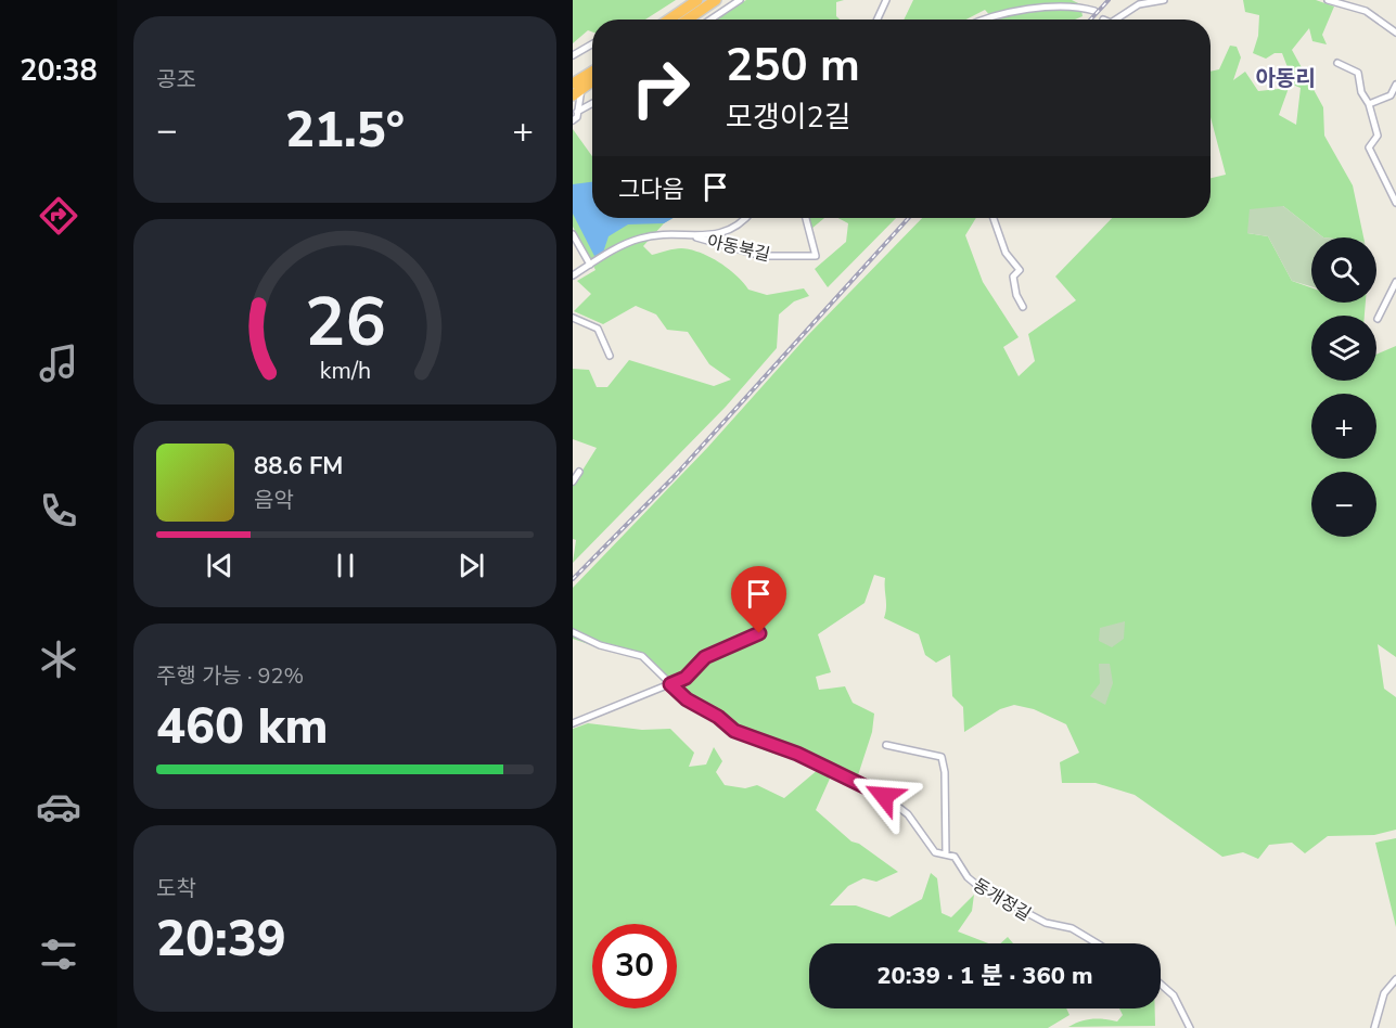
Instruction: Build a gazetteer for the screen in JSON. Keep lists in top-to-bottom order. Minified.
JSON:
{"streets":{"street":["아동북길","동개정길"]},"districts":["아동리"],"page":{"tabs":"20:38","tile":["공조",["주행 가능 · 92%","460 km"],["도착","20:39"]],"turn":["250 m","모갱이2길"],"heat":["−","21.5°","+"],"then":"그다음","map_buttons":["+","−"],"song":["88.6 FM","음악"],"limit":"30","trip":"20:39 · 1 분 · 360 m","gauge":["26","km/h"]}}
